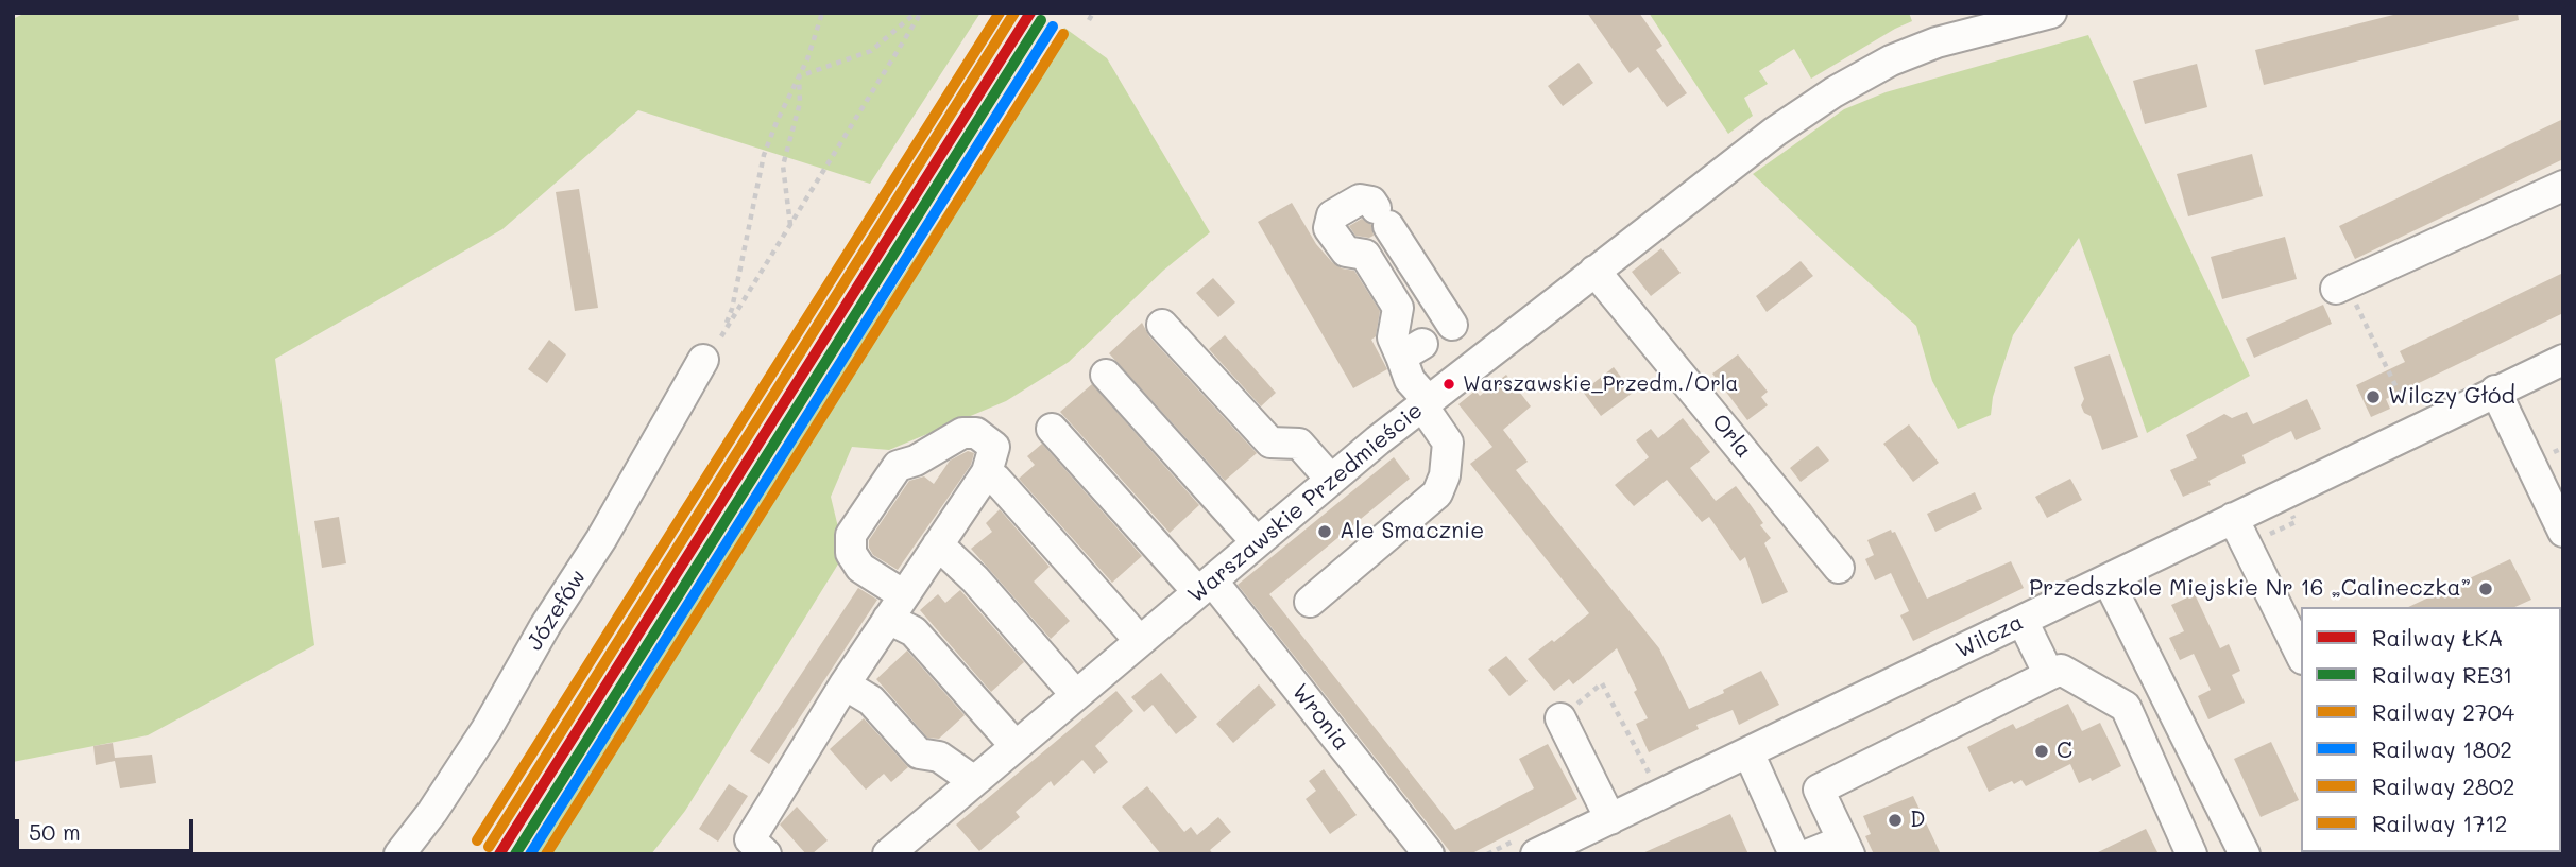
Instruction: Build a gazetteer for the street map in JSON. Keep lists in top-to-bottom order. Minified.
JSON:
{"streets":{"street":["Orla","Warszawskie Przedmieście","Józefów","Wilcza","Wronia"]},"crossings":[["Orla","Warszawskie Przedmieście"],["Warszawskie Przedmieście","Wronia"]],"places":["Warszawskie_Przedm./Orla","Wilczy Głód","Ale Smacznie","Przedszkole Miejskie Nr 16 „Calineczka”","C","D"],"lines":["rail line ŁKA","rail line 2704","rail line 2802","rail line RE31","rail line 1802","rail line 1712"],"legend":["Railway ŁKA","Railway RE31","Railway 2704","Railway 1802","Railway 2802","Railway 1712"],"scale_bar":"50 m"}
